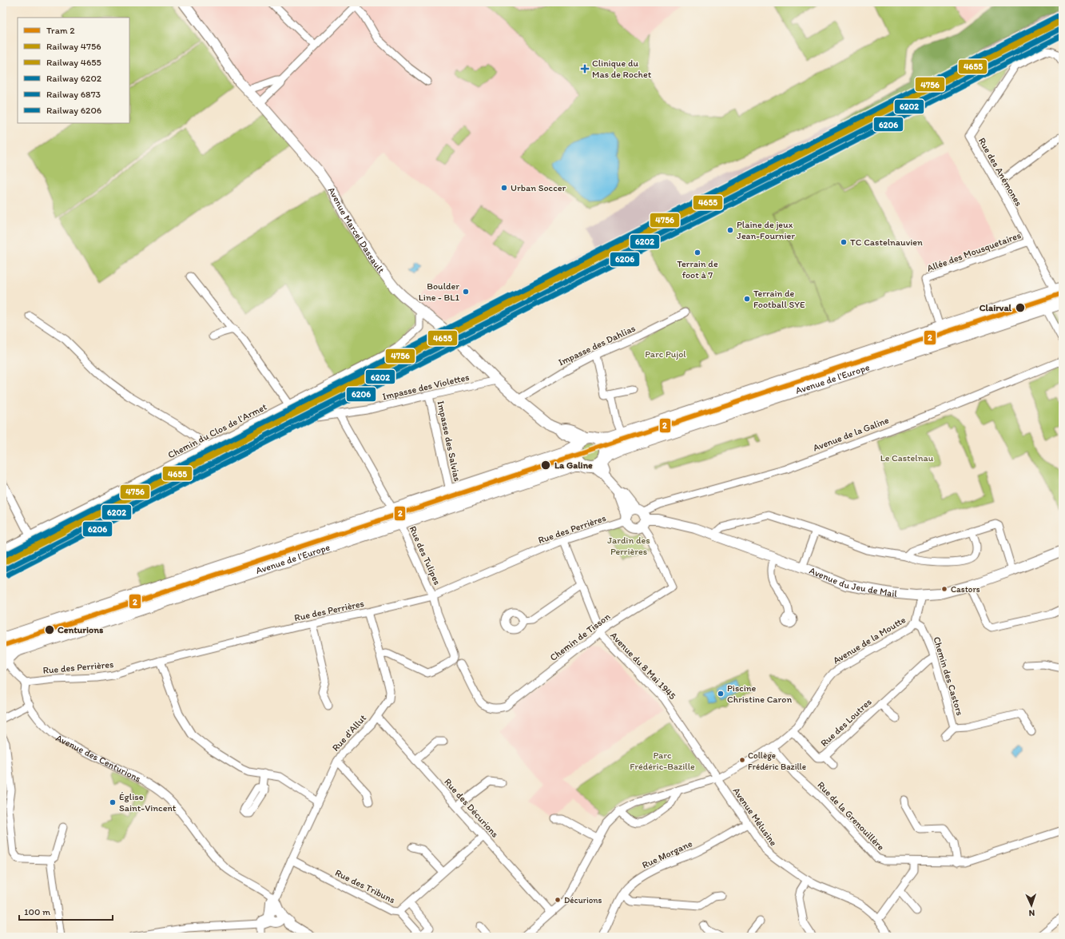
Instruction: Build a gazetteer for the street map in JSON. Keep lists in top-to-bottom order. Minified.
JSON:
{"streets":{"main road":["Avenue de l'Europe"],"street":["Rue des Anémones","Avenue Marcel Dassault","Allée des Mousquetaires","Impasse des Dahlias","Impasse des Violettes","Chemin du Clos de l'Armet","Avenue de la Galine","Impasse des Salvias","Rue des Perrières","Rue des Tulipes","Avenue du Jeu de Mail","Chemin de Tisson","Avenue de la Moutte","Avenue du 8 Mai 1945","Chemin des Castors","Rue des Loutres","Rue d'Allut","Avenue des Centurions","Rue des Décurions","Rue de la Grenouillère","Avenue Mélusine","Rue Morgane","Rue des Tribuns"]},"crossings":[["Rue des Anémones","Allée des Mousquetaires"],["Rue des Anémones","Avenue de l'Europe"],["Avenue Marcel Dassault","Impasse des Dahlias"],["Avenue Marcel Dassault","Avenue de l'Europe"],["Avenue Marcel Dassault","Impasse des Violettes"],["Avenue Marcel Dassault","Chemin du Clos de l'Armet"],["Allée des Mousquetaires","Avenue de l'Europe"],["Avenue de l'Europe","Impasse des Salvias"],["Avenue de l'Europe","Rue des Tulipes"],["Impasse des Violettes","Impasse des Salvias"],["Avenue de la Galine","Avenue du Jeu de Mail"],["Avenue de la Galine","Chemin de Tisson"],["Rue des Perrières","Rue des Tulipes"],["Rue des Perrières","Avenue du Jeu de Mail"],["Rue des Perrières","Avenue du 8 Mai 1945"],["Rue des Perrières","Rue d'Allut"],["Rue des Perrières","Avenue des Centurions"],["Rue des Tulipes","Rue d'Allut"],["Avenue du Jeu de Mail","Chemin de Tisson"],["Avenue du Jeu de Mail","Avenue de la Moutte"],["Chemin de Tisson","Avenue du 8 Mai 1945"],["Avenue de la Moutte","Avenue du 8 Mai 1945"],["Avenue de la Moutte","Chemin des Castors"],["Avenue de la Moutte","Rue des Loutres"],["Avenue de la Moutte","Rue des Décurions"],["Avenue de la Moutte","Rue de la Grenouillère"],["Avenue de la Moutte","Avenue Mélusine"],["Avenue du 8 Mai 1945","Avenue Mélusine"],["Chemin des Castors","Rue des Loutres"],["Rue d'Allut","Avenue des Centurions"],["Rue d'Allut","Rue des Décurions"],["Rue d'Allut","Rue des Tribuns"],["Rue des Décurions","Rue des Tribuns"],["Avenue Mélusine","Rue Morgane"]],"parks":["Parc Pujol","Le Castelnau","Jardin des Perrières","Parc Frédéric-Bazille"],"places":{"health":["Clinique du Mas de Rochet"],"other":["Urban Soccer","Plaine de jeux Jean-Fournier","TC Castelnauvien","Terrain de foot à 7","Boulder Line - BL1","Terrain de Football SYE","Clairval","La Galine","Castors","Centurions","Piscine Christine Caron","Collège Frédéric Bazille","Église Saint-Vincent","Décurions"]},"lines":["rail line 6873","rail line 4756","rail line 4655","rail line 6202","rail line 6206","tram line 2"],"legend":["Tram 2","Railway 4756","Railway 4655","Railway 6202","Railway 6873","Railway 6206"],"scale_bar":"100 m","north":"bottom"}
